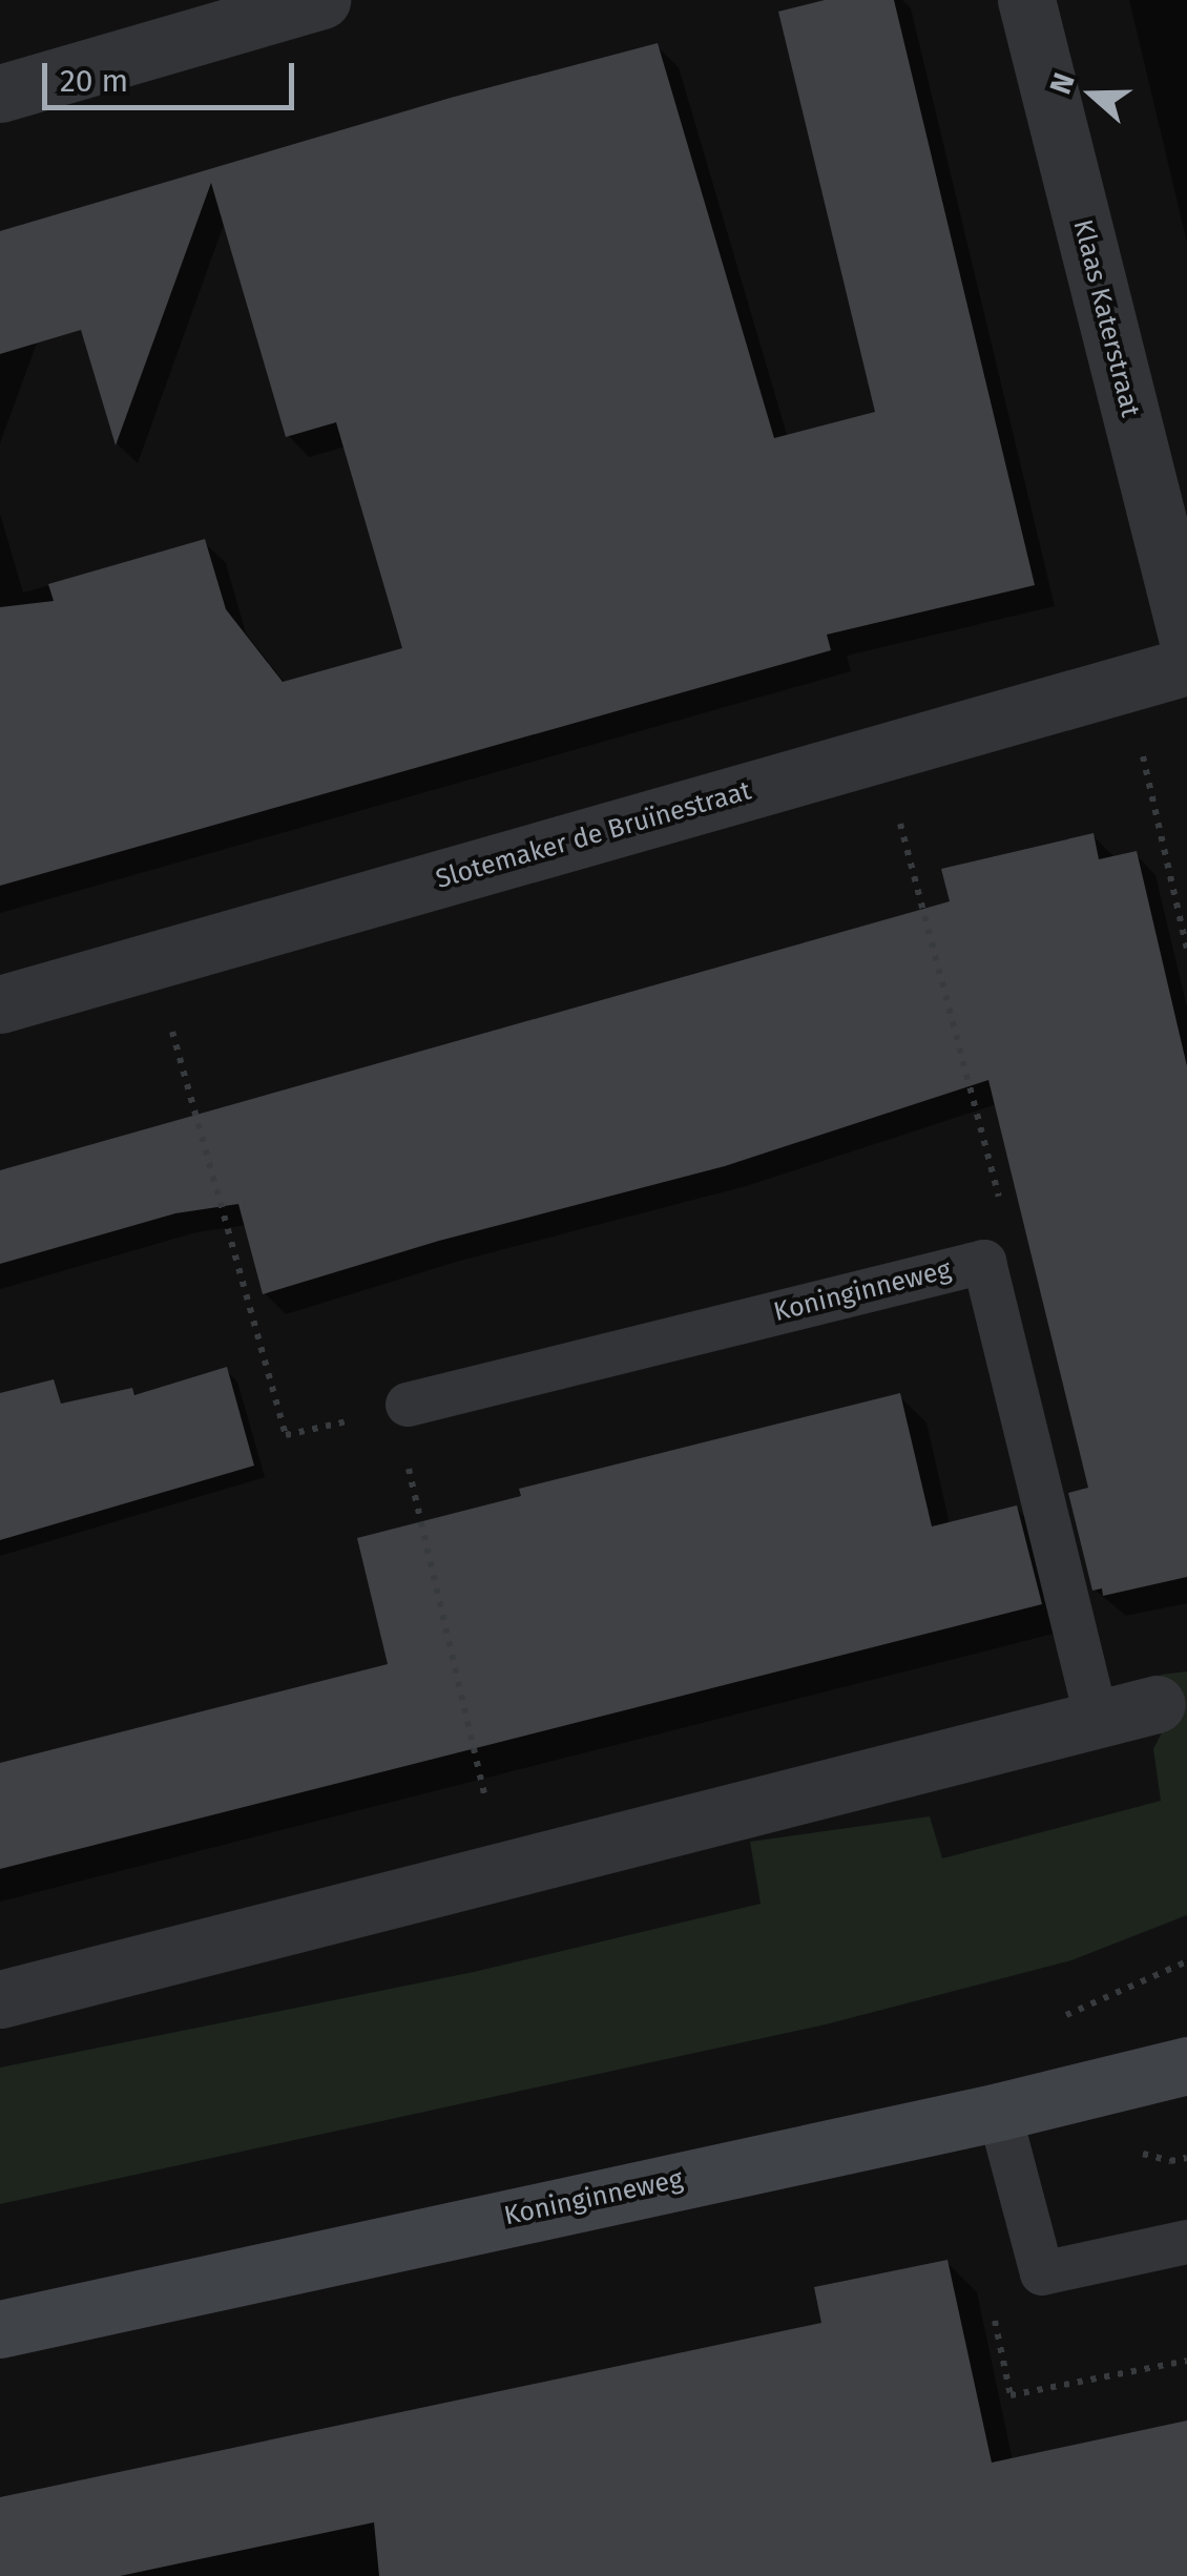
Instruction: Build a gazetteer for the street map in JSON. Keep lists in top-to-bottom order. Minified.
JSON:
{"streets":{"street":["Klaas Katerstraat","Slotemaker de Bruïnestraat","Koninginneweg"]},"scale_bar":"20 m","north":"left"}
